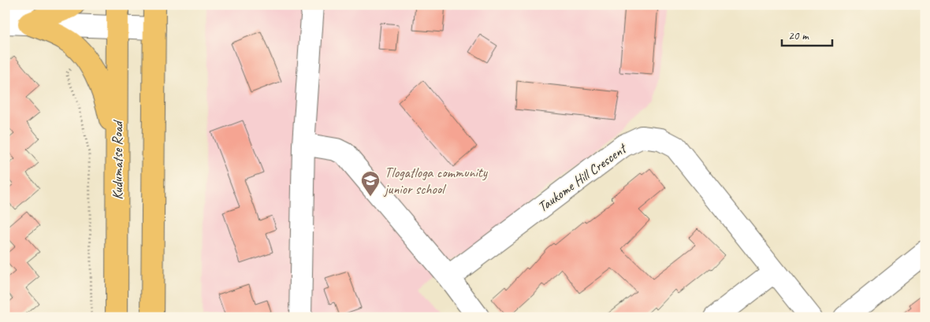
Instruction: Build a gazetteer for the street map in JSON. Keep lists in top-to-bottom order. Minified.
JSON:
{"streets":{"main road":["Kudumatse Road"],"street":["Taukome Hill Crescent"]},"places":{"school or university":["Tlogatloga community junior school"]},"scale_bar":"20 m"}
